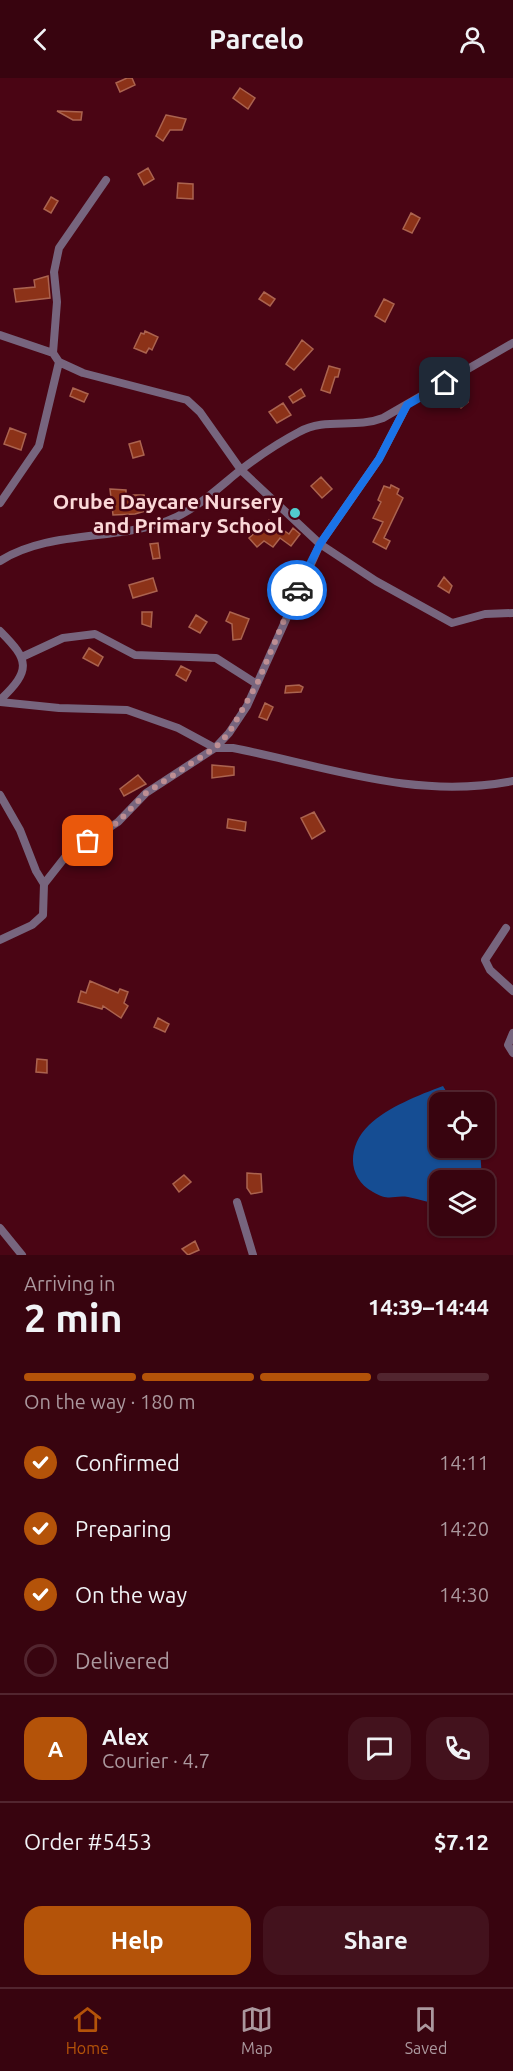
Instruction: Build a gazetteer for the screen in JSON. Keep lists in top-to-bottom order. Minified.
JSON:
{"places":["Orube Daycare Nursery and Primary School"],"page":{"header":"Parcelo","heading":["2 min","Arriving in","14:39–14:44"],"panel":["Alex","Courier · 4.7","Order #5453","$7.12"],"bar":"On the way · 180 m","list":[["Confirmed","14:11"],["Preparing","14:20"],["On the way","14:30"],"Delivered"],"round":"A","buttons":["Help","Share"],"tabs":["Home","Map","Saved"]}}
